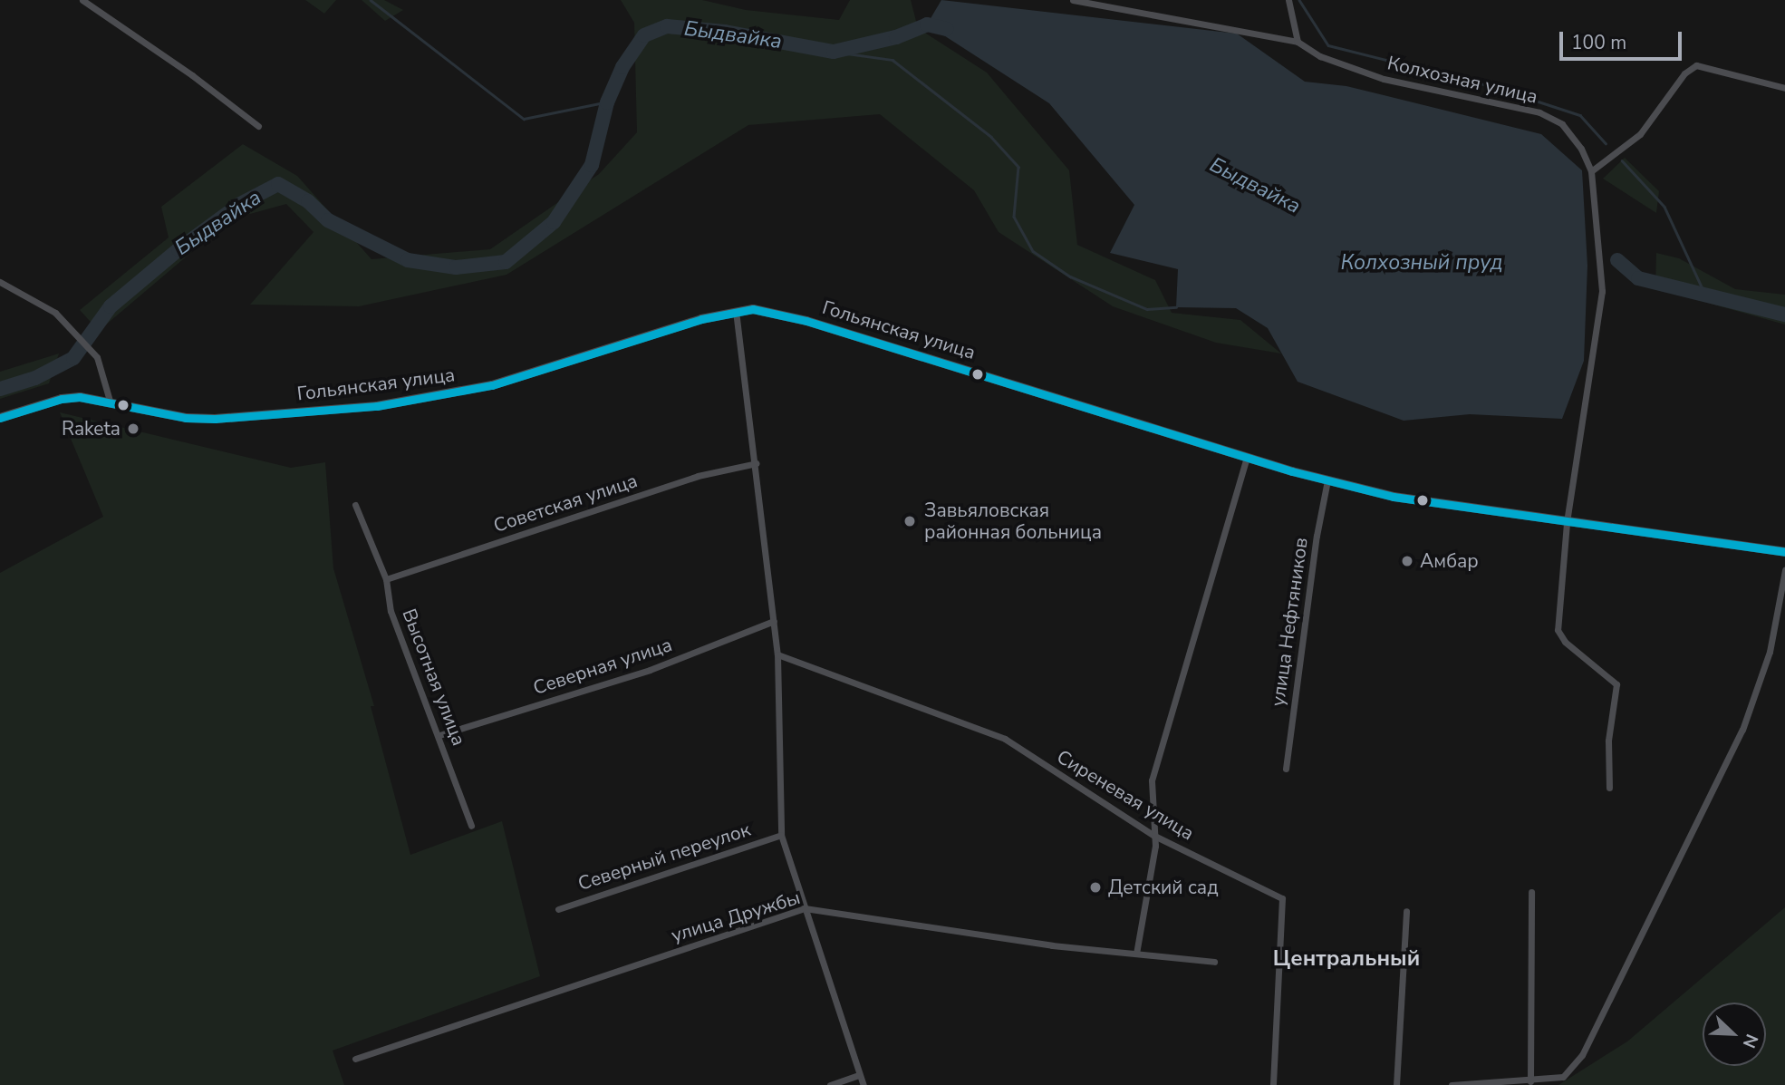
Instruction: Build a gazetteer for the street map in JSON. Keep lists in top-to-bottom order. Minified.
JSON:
{"streets":{"main road":["Гольянская улица"],"street":["Колхозная улица","Советская улица","улица Нефтяников","Северная улица","Высотная улица","Сиреневая улица","Северный переулок","улица Дружбы"]},"crossings":[["Колхозная улица","Гольянская улица"],["Гольянская улица","улица Нефтяников"],["Советская улица","Высотная улица"],["Северная улица","Высотная улица"]],"districts":["Центральный"],"water":["Быдвайка","Колхозный пруд"],"places":["Raketa","Завьяловская районная больница","Амбар","Детский сад"],"scale_bar":"100 m","north":"bottom right"}
